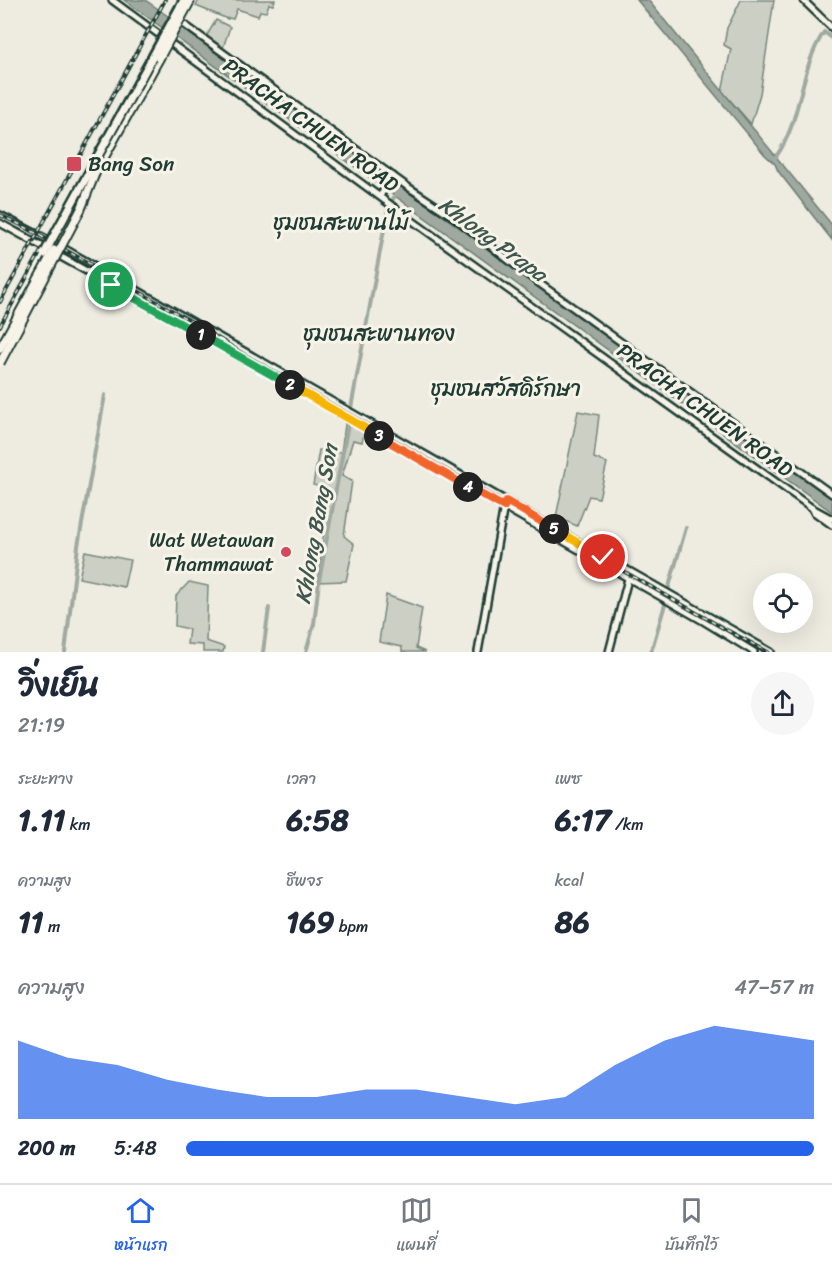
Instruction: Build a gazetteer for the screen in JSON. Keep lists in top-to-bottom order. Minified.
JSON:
{"streets":{"main road":["PRACHA CHUEN ROAD"]},"districts":["ชุมชนสะพานไม้","ชุมชนสะพานทอง","ชุมชนสวัสดิรักษา"],"water":["Khlong Prapa","Khlong Bang Son"],"places":{"transit":["Bang Son"],"other":["Wat Wetawan Thammawat"]},"page":{"pins":["1","2","3","4","5"],"heading":["วิ่งเย็น","21:19"],"stats":[["ระยะทาง","1.11 km"],["เวลา","6:58"],["เพซ","6:17 /km"],["ความสูง","11 m"],["ชีพจร","169 bpm"],["kcal","86"]],"chart":["ความสูง","47–57 m"],"list":[{"name":"200 m","note":"5:48"}],"tabs":["หน้าแรก","แผนที่","บันทึกไว้"]}}
